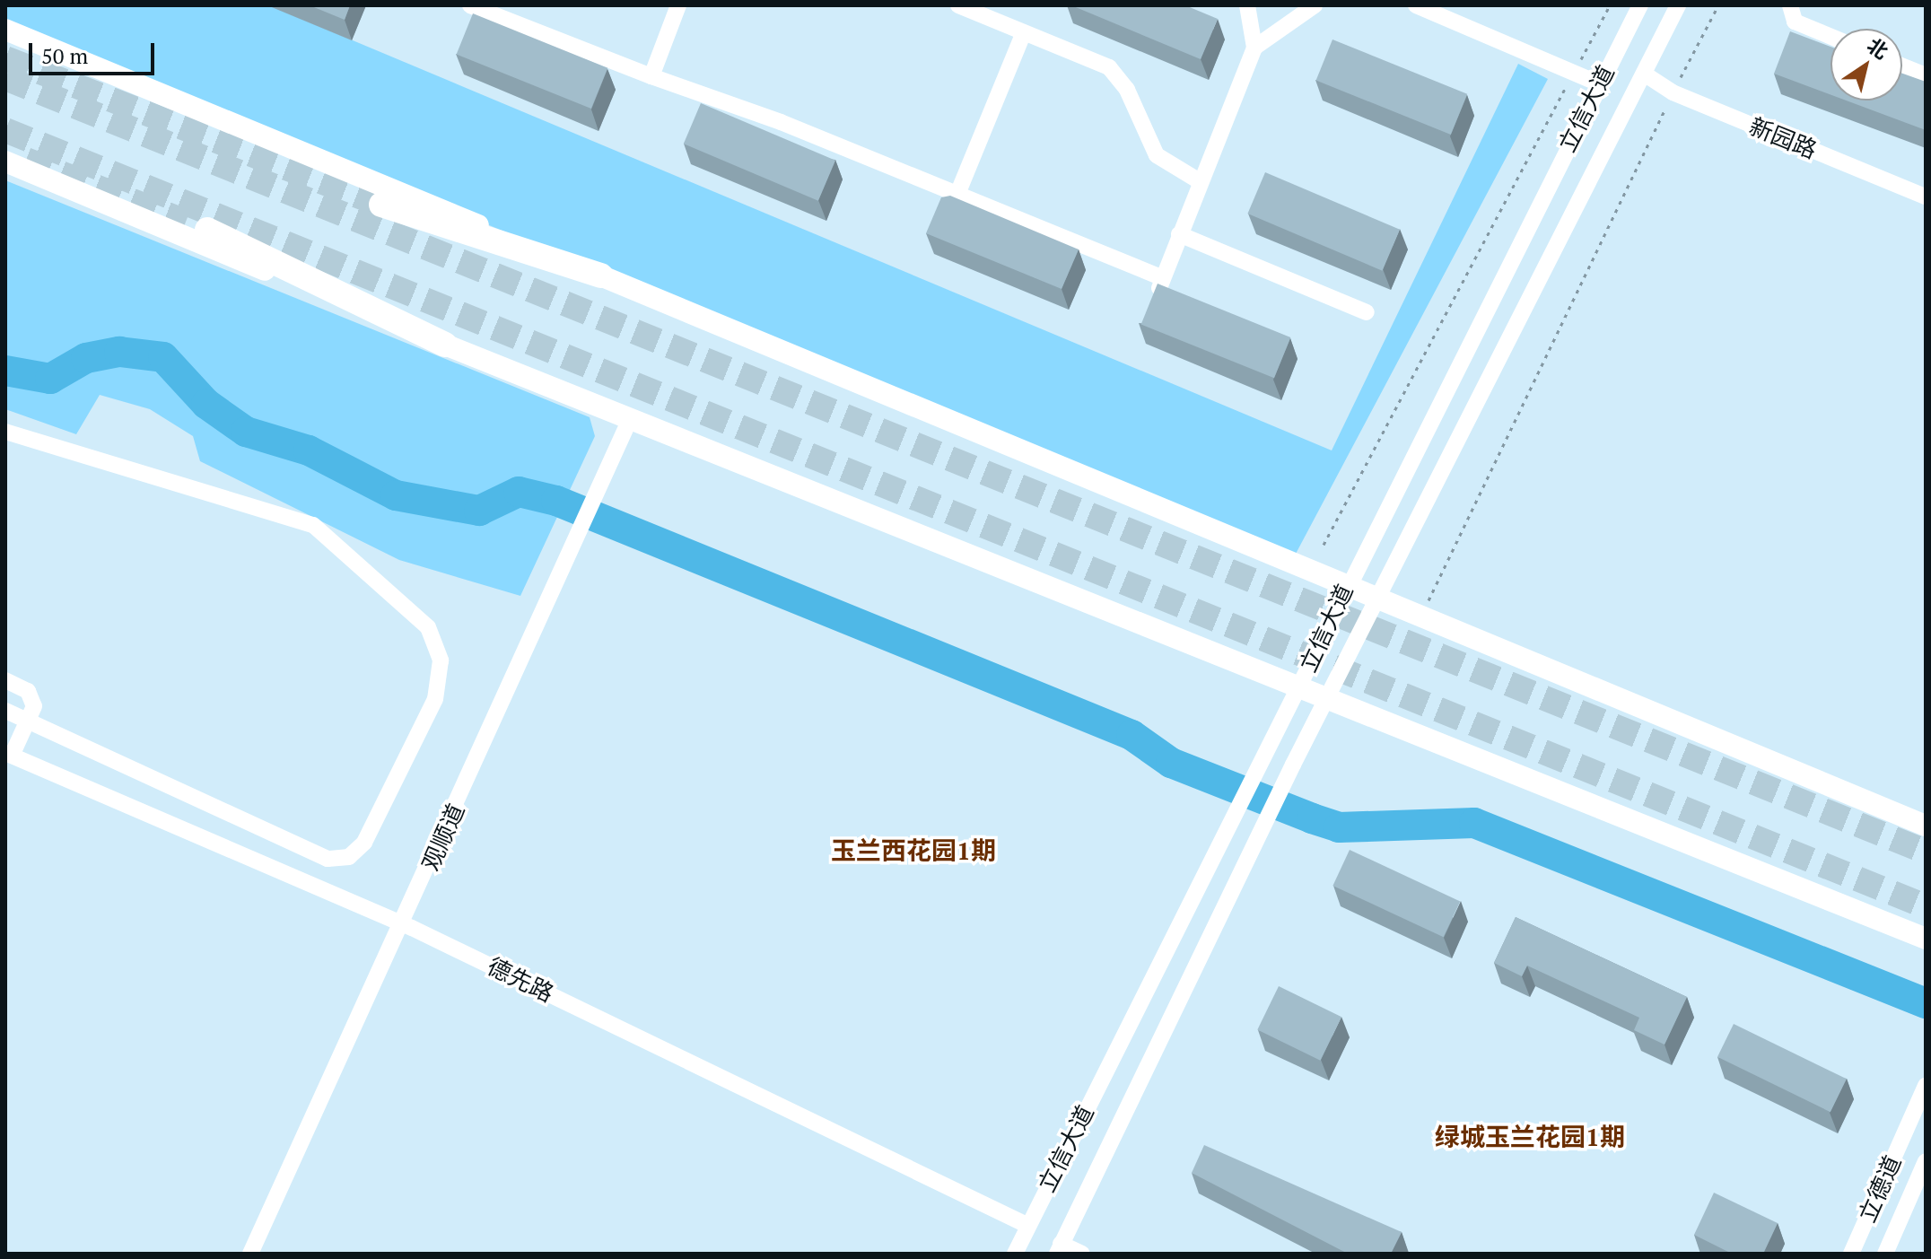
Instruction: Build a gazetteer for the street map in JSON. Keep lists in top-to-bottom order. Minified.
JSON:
{"streets":{"street":["立信大道","新园路","观顺道","德先路","立德道"]},"crossings":[["立信大道","新园路"],["立信大道","德先路"],["观顺道","德先路"]],"districts":["玉兰西花园1期","绿城玉兰花园1期"],"scale_bar":"50 m","north":"top right"}
